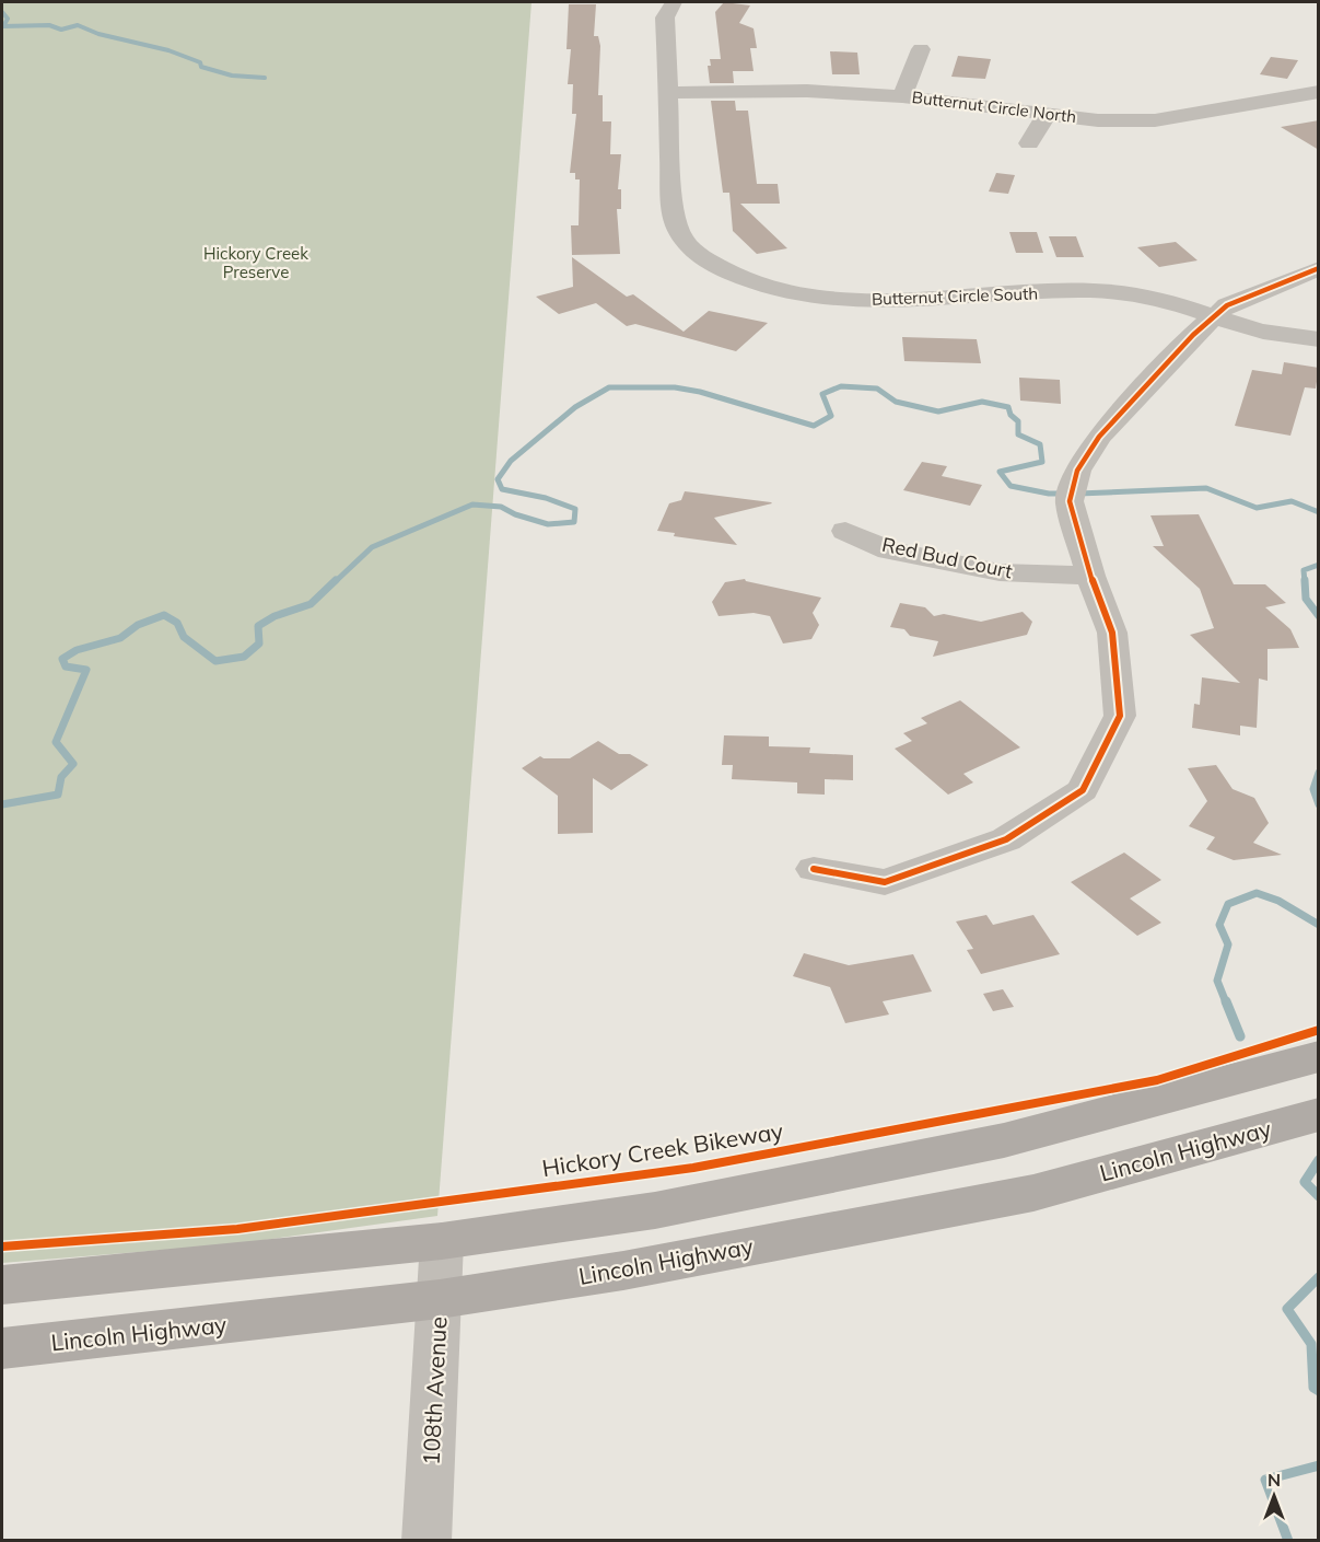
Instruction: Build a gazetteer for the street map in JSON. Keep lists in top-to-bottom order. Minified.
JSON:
{"streets":{"main road":["Lincoln Highway"],"street":["Butternut Circle North","Butternut Circle South","Red Bud Court","108th Avenue"],"cycle path":["Hickory Creek Bikeway"]},"crossings":[["Butternut Circle North","Butternut Circle South"],["Lincoln Highway","108th Avenue"]],"parks":["Hickory Creek Preserve"],"north":"top"}
